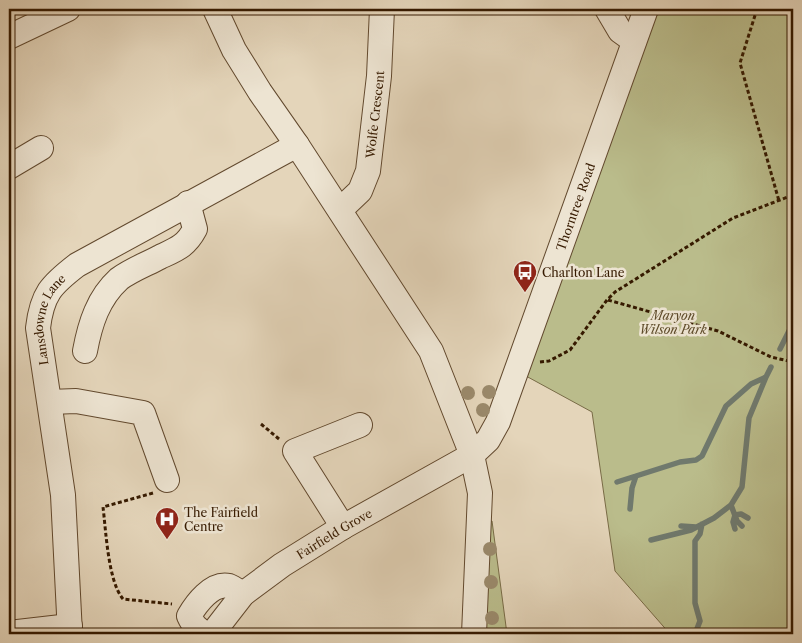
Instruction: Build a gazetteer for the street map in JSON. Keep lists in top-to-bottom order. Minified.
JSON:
{"streets":{"street":["Wolfe Crescent","Thorntree Road","Lansdowne Lane","Fairfield Grove"]},"crossings":[["Thorntree Road","Fairfield Grove"]],"parks":["Maryon Wilson Park"],"places":{"bus stop":["Charlton Lane"],"hospital":["The Fairfield Centre"]}}
